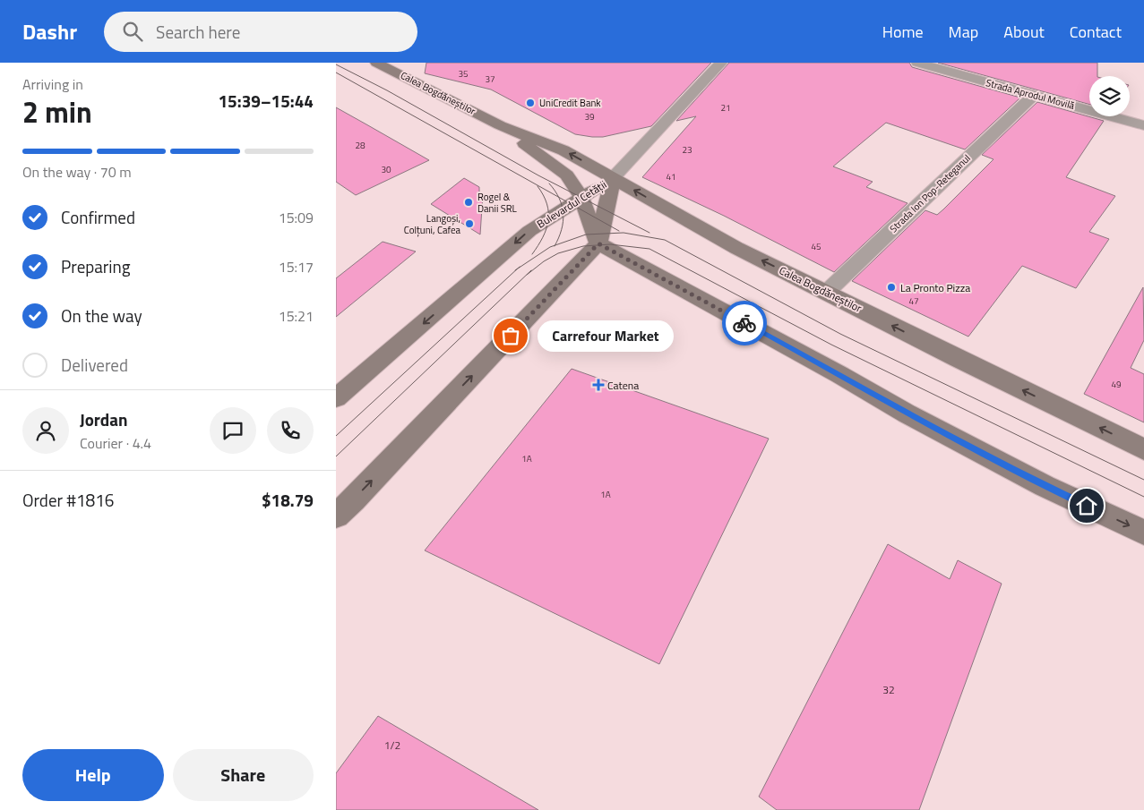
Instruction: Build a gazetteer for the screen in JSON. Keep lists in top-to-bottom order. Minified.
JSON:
{"streets":{"main road":["Calea Bogdăneștilor","Bulevardul Cetății"],"street":["Strada Aprodul Movilă","Strada Ion Pop-Reteganul"]},"crossings":[["Calea Bogdăneștilor","Strada Ion Pop-Reteganul"],["Calea Bogdăneștilor","Bulevardul Cetății"],["Strada Aprodul Movilă","Strada Ion Pop-Reteganul"]],"places":{"other":["UniCredit Bank","Rogel & Danii SRL","Langoși, Colțuni, Cafea","La Pronto Pizza","Carrefour Market"],"health":["Catena"]},"house_numbers":["35","37","21","39","28","23","30","41","45","47","49","1A","1A","32","1/2"],"page":{"header":"Dashr","search":"Search here","nav":["Home","Map","About","Contact"],"heading":["2 min","Arriving in","15:39–15:44"],"panel":["Jordan","Courier · 4.4","Order #1816","$18.79"],"bar":"On the way · 70 m","list":[["Confirmed","15:09"],["Preparing","15:17"],["On the way","15:21"],"Delivered"],"bubble":"Carrefour Market","buttons":["Help","Share"]}}
